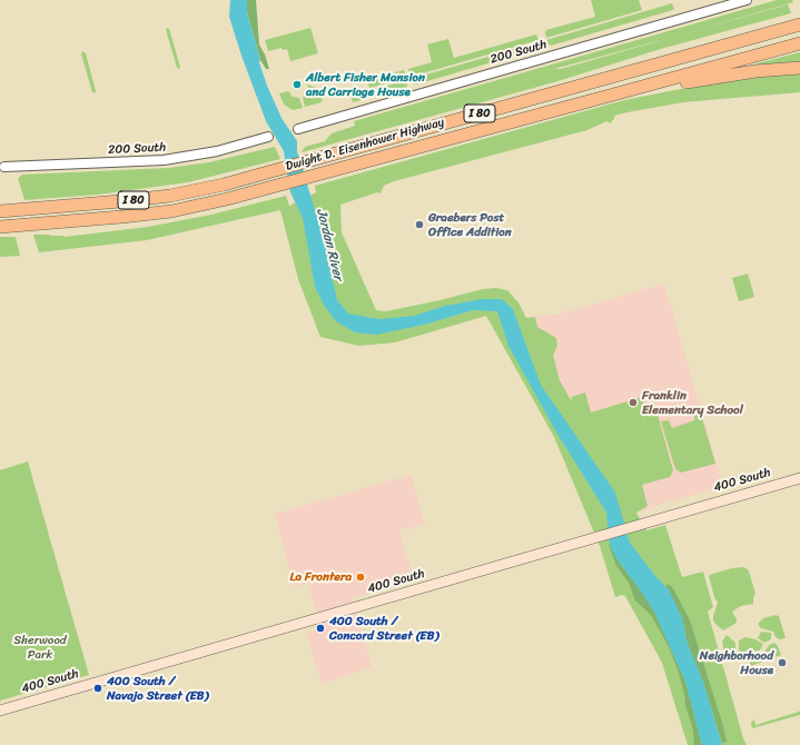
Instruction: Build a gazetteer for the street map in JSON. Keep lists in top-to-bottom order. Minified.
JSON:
{"streets":{"highway":["I 80","Dwight D. Eisenhower Highway"],"main road":["400 South"],"street":["200 South"]},"water":["Jordan River"],"parks":["Sherwood Park"],"places":["Albert Fisher Mansion and Carriage House","Graebers Post Office Addition","Franklin Elementary School","La Frontera","400 South / Concord Street (EB)","Neighborhood House","400 South / Navajo Street (EB)"]}
